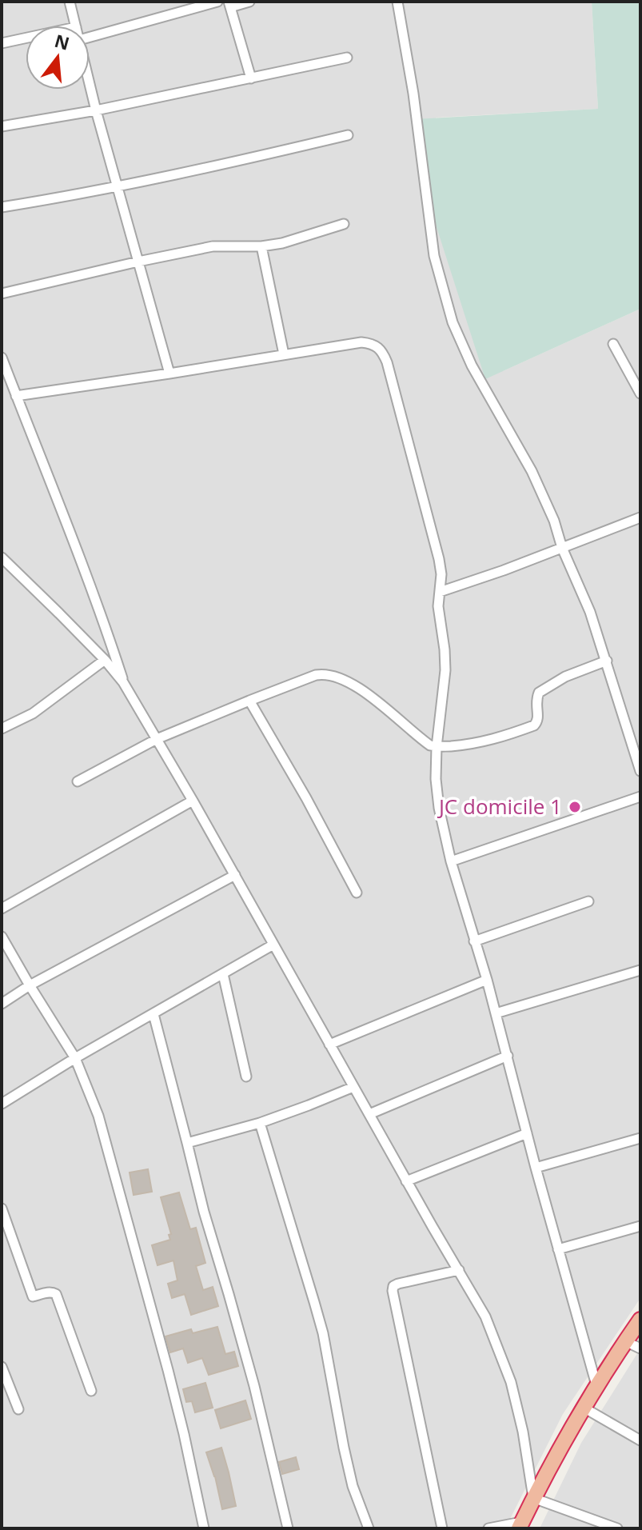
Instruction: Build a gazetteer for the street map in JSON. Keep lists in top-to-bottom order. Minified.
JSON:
{"places":["JC domicile 1"],"north":"top"}
